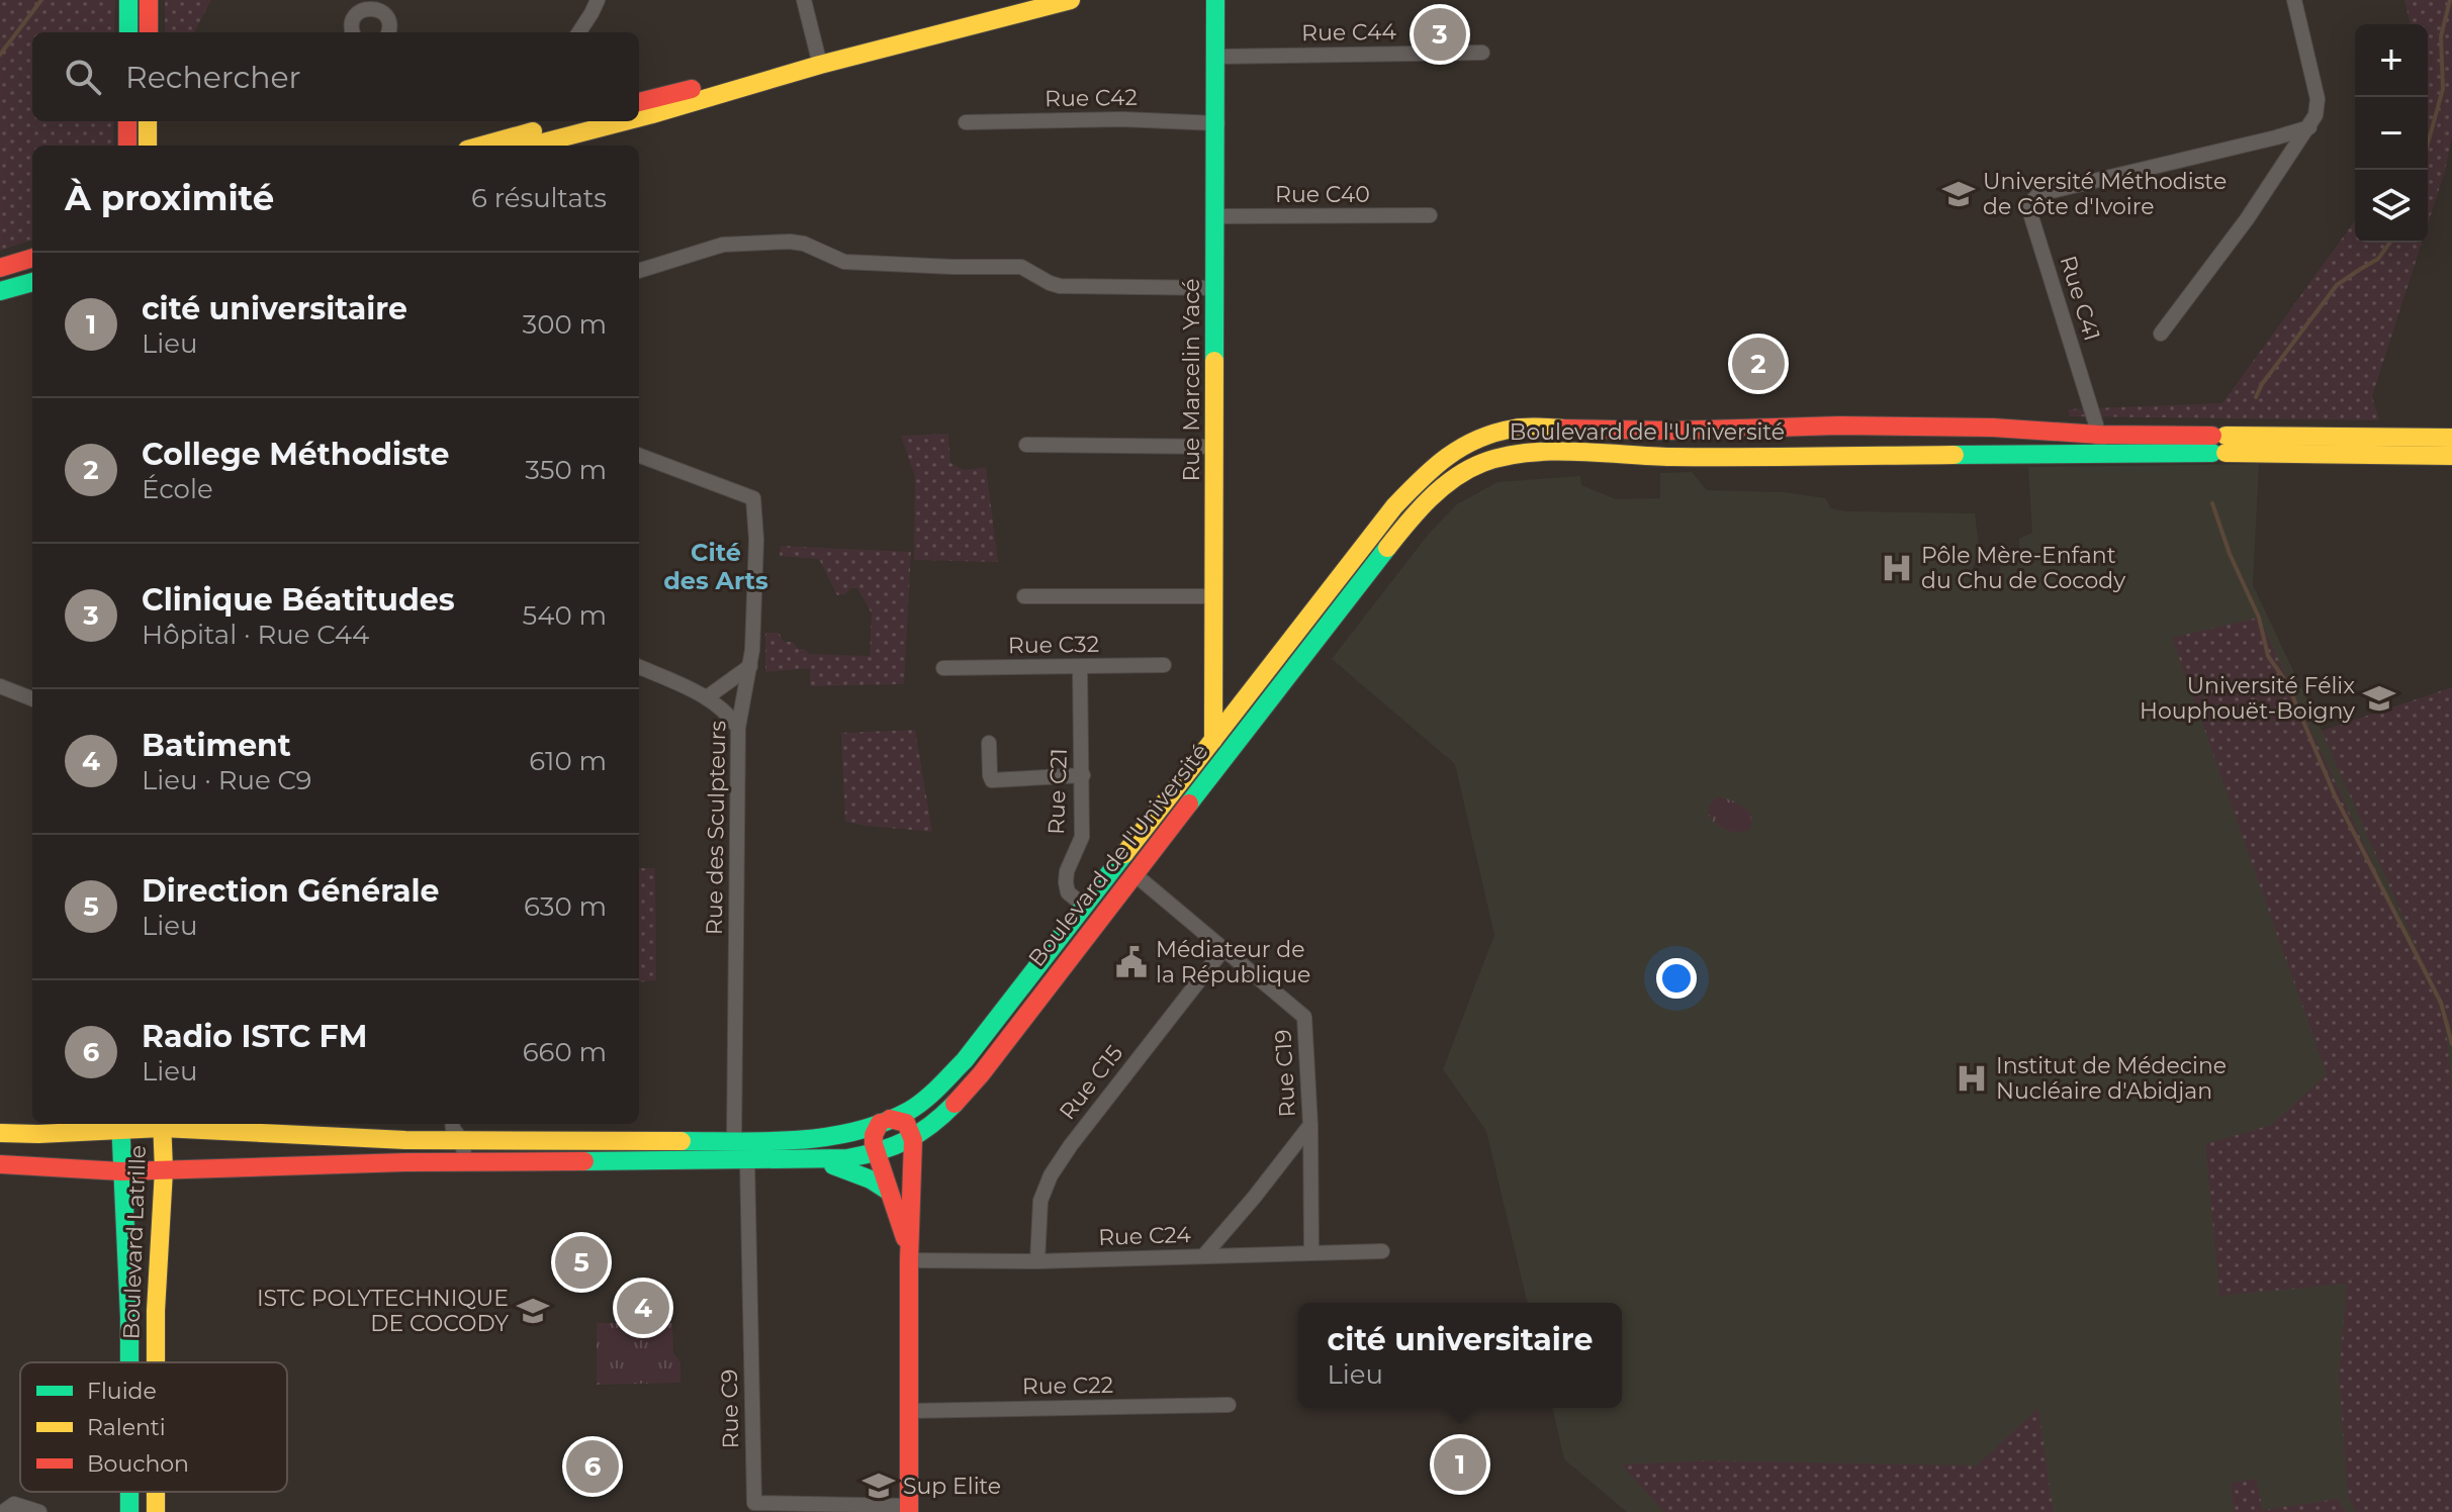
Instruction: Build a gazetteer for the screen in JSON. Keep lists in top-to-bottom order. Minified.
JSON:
{"streets":{"street":["Rue C44","Rue C42","Rue C40","Rue C41","Rue Marcelin Yacé","Boulevard de l'Université","Rue C32","Rue C21","Rue des Sculpteurs","Rue C19","Rue C15","Rue C24","Boulevard Latrille","Rue C22","Rue C9"]},"crossings":[["Rue C44","Rue Marcelin Yacé"],["Rue C42","Rue Marcelin Yacé"],["Rue C40","Rue Marcelin Yacé"],["Rue C41","Boulevard de l'Université"],["Rue Marcelin Yacé","Boulevard de l'Université"],["Boulevard de l'Université","Rue C21"],["Boulevard de l'Université","Rue des Sculpteurs"],["Boulevard de l'Université","Rue C19"],["Boulevard de l'Université","Boulevard Latrille"],["Boulevard de l'Université","Rue C9"],["Rue C32","Rue C21"],["Rue C19","Rue C15"],["Rue C19","Rue C24"],["Rue C15","Rue C24"]],"districts":["Cité des Arts"],"places":{"school or university":["Université Méthodiste de Côte d'Ivoire","Université Félix Houphouët-Boigny","ISTC POLYTECHNIQUE DE COCODY","Sup Elite"],"hospital":["Pôle Mère-Enfant du Chu de Cocody","Institut de Médecine Nucléaire d'Abidjan"],"public building":["Médiateur de la République"]},"legend":["Fluide","Ralenti","Bouchon"],"page":{"pins":["3","2","5","4","1","6"],"map_buttons":["+","−"],"search":"Rechercher","heading":["À proximité","6 résultats"],"list":[{"mark":"1","name":"cité universitaire","note":"Lieu","value":"300 m"},{"mark":"2","name":"College Méthodiste","note":"École","value":"350 m"},{"mark":"3","name":"Clinique Béatitudes","note":"Hôpital · Rue C44","value":"540 m"},{"mark":"4","name":"Batiment","note":"Lieu · Rue C9","value":"610 m"},{"mark":"5","name":"Direction Générale","note":"Lieu","value":"630 m"},{"mark":"6","name":"Radio ISTC FM","note":"Lieu","value":"660 m"}],"popup":["cité universitaire","Lieu"]}}
